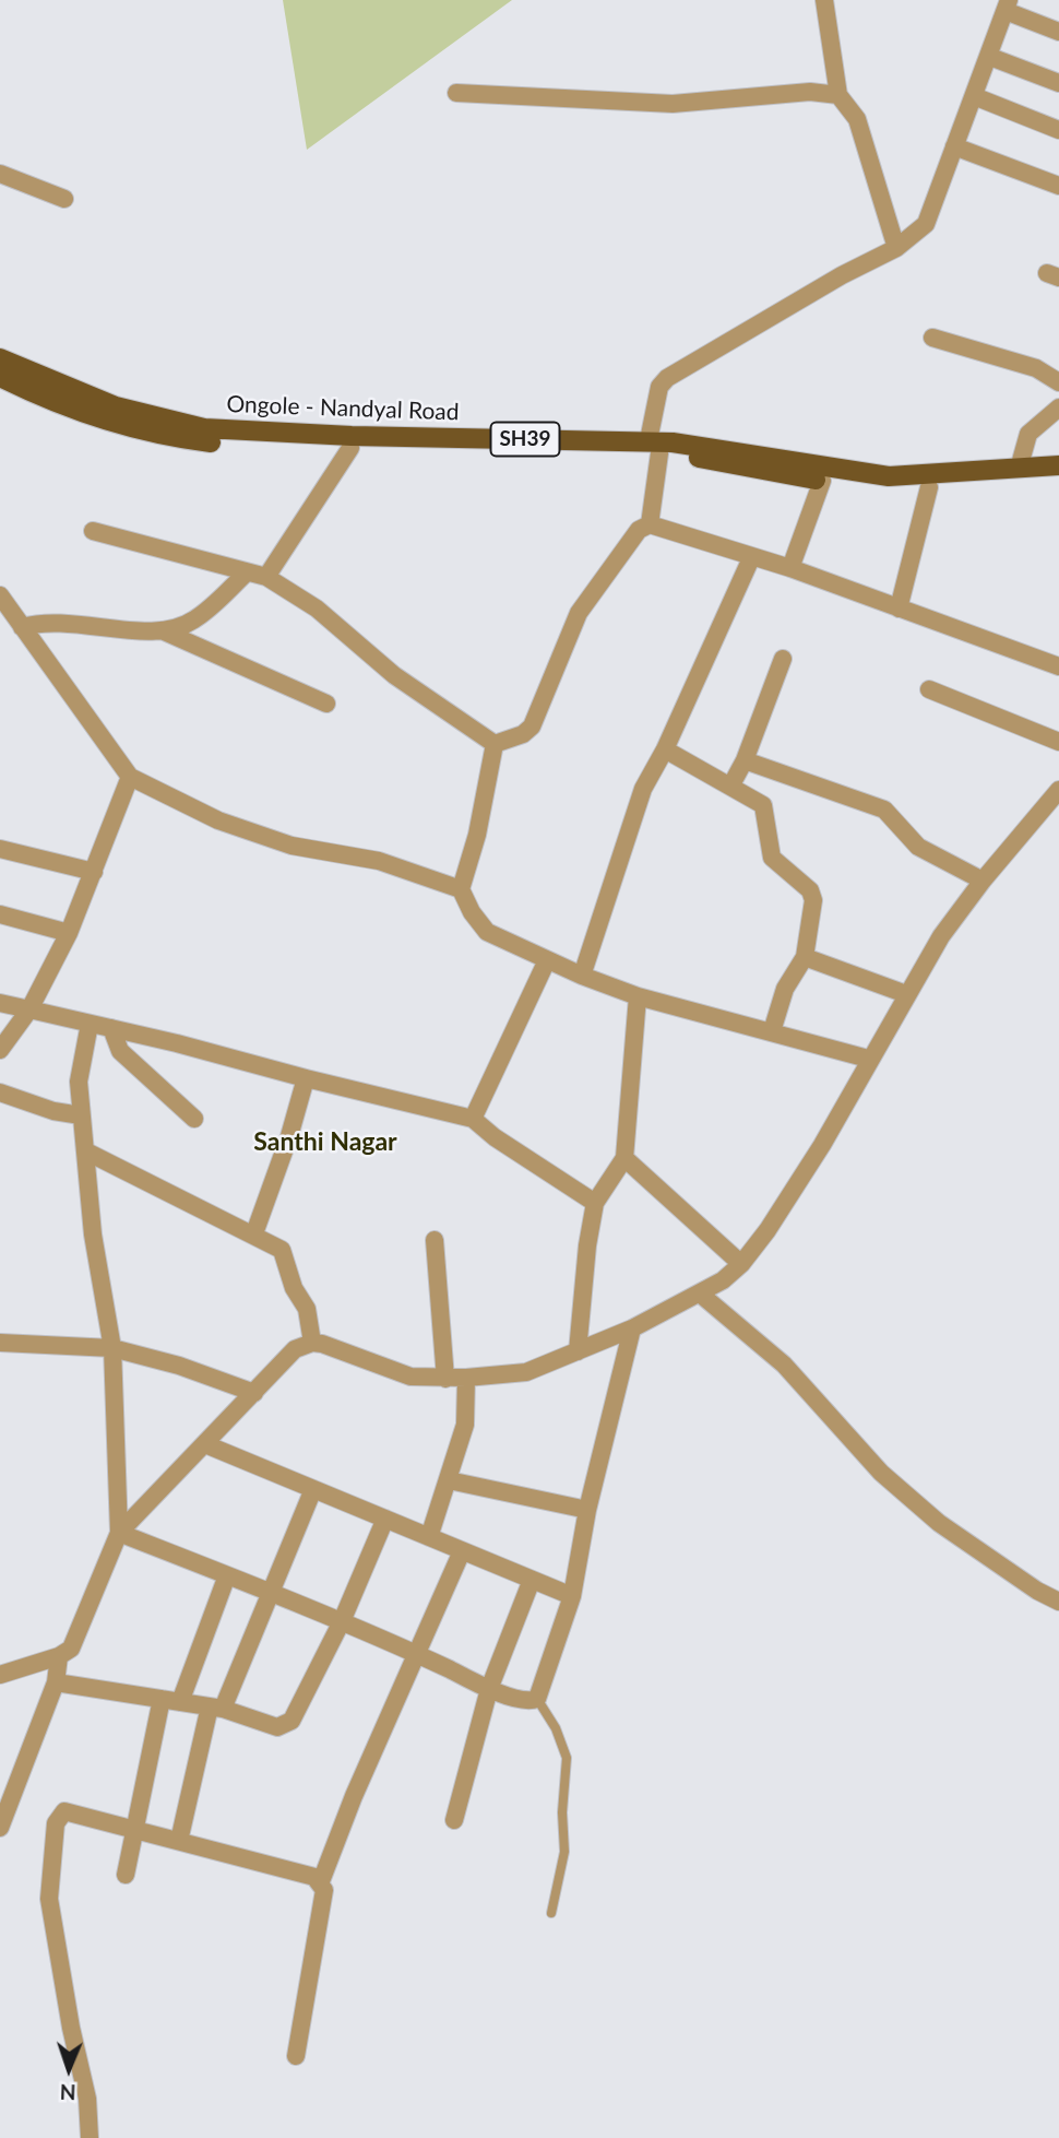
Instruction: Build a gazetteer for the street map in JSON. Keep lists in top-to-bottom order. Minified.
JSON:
{"streets":{"main road":["Ongole - Nandyal Road","SH39"]},"districts":["Santhi Nagar"],"north":"bottom"}
